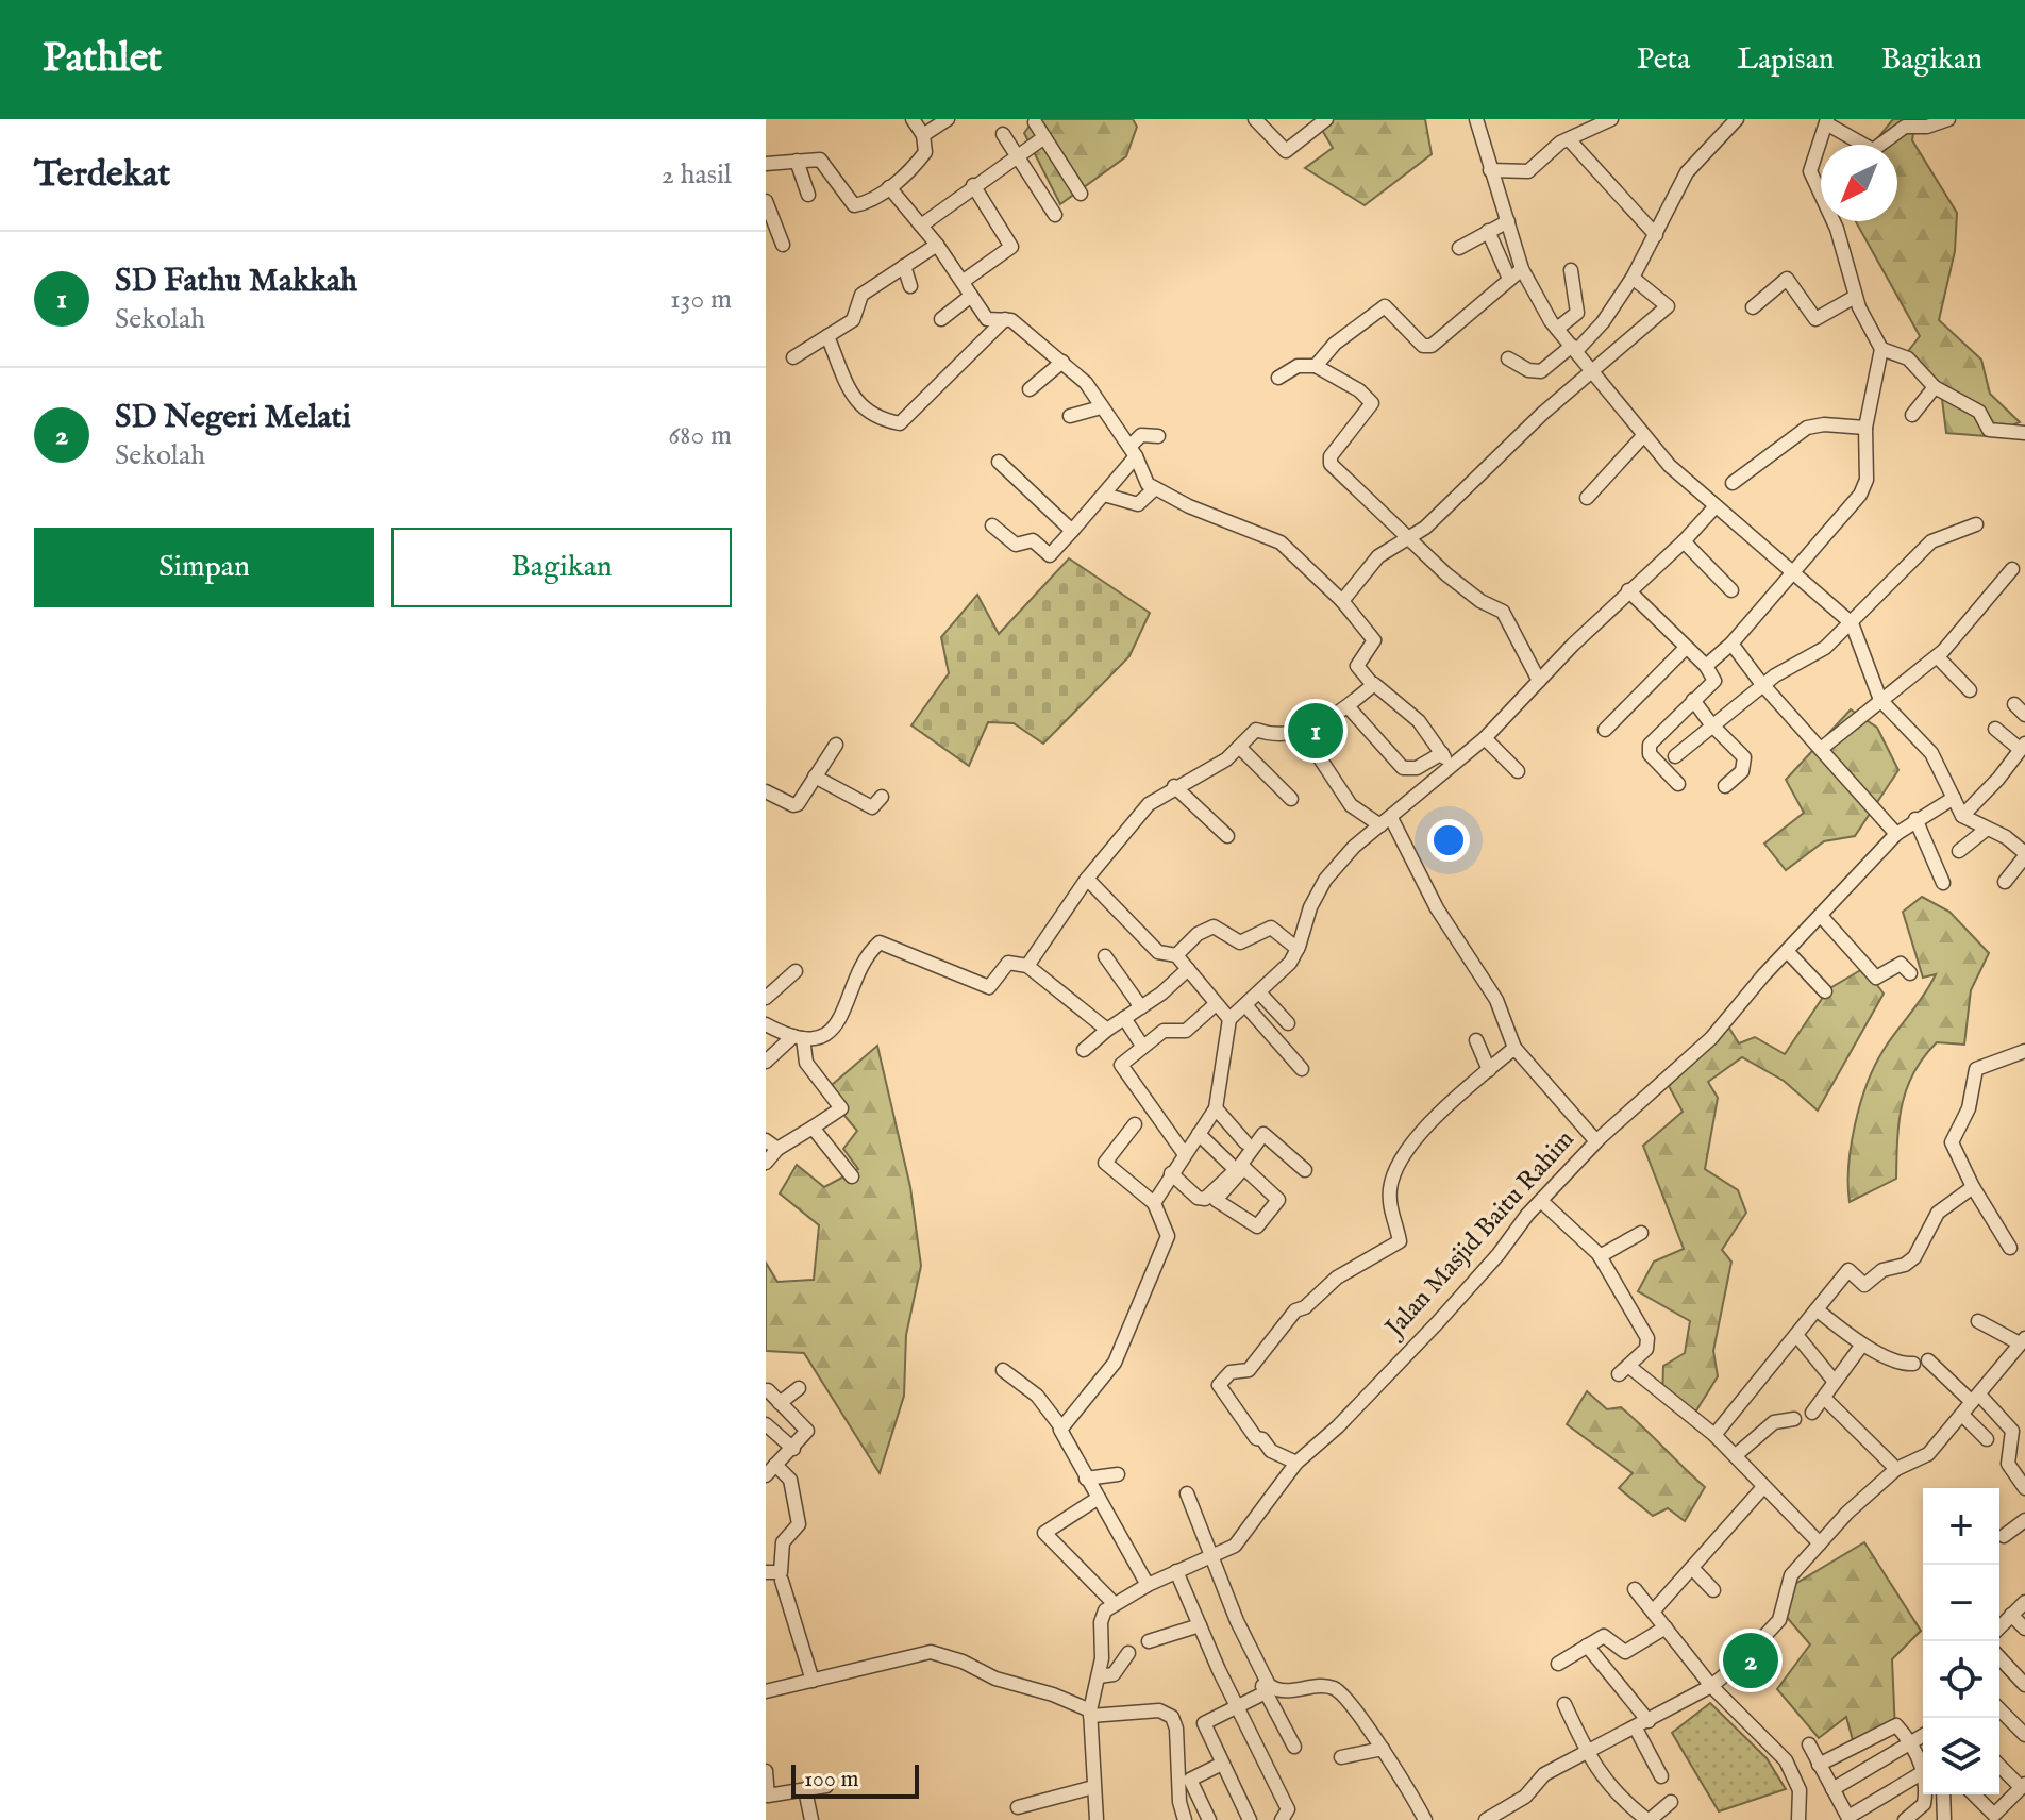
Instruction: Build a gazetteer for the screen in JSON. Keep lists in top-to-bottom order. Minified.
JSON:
{"streets":{"street":["Jalan Masjid Baitu Rahim"]},"scale_bar":"100 m","north":"bottom left","page":{"header":"Pathlet","nav":["Peta","Lapisan","Bagikan"],"heading":["Terdekat","2 hasil"],"list":[{"mark":"1","name":"SD Fathu Makkah","note":"Sekolah","value":"130 m"},{"mark":"2","name":"SD Negeri Melati","note":"Sekolah","value":"680 m"}],"buttons":["Simpan","Bagikan"],"pins":["1","2"],"map_buttons":["+","−"],"scale":"100 m"}}
